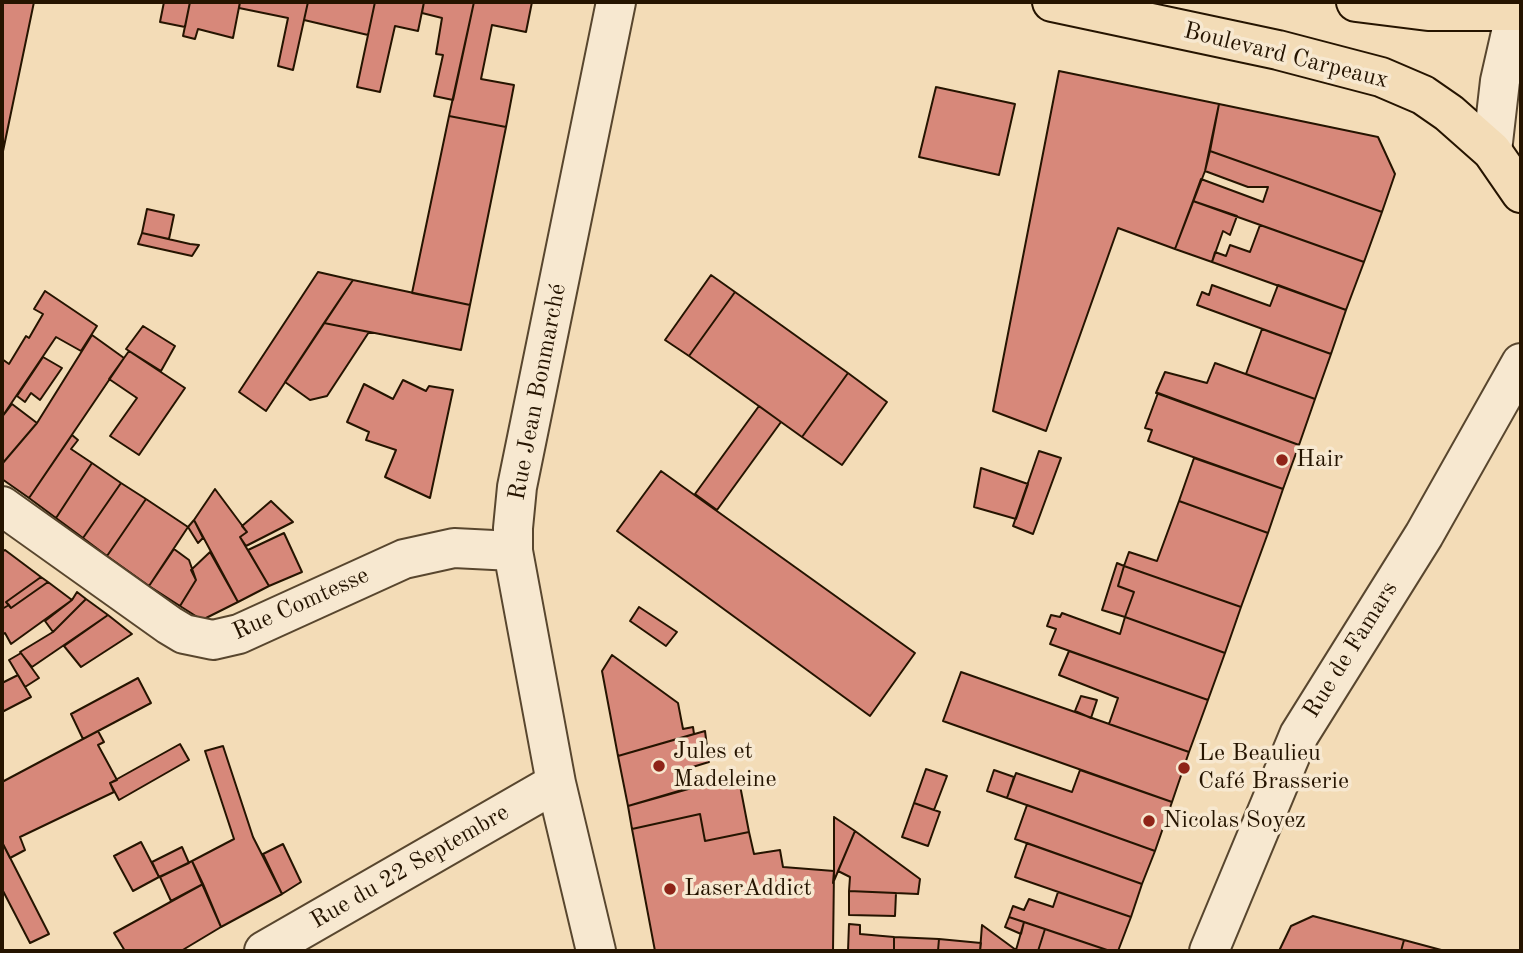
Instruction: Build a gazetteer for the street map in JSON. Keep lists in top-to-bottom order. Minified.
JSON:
{"streets":{"main road":["Boulevard Carpeaux"],"street":["Rue Jean Bonmarché","Rue Comtesse","Rue de Famars","Rue du 22 Septembre"]},"crossings":[["Rue Jean Bonmarché","Rue Comtesse"],["Rue Jean Bonmarché","Rue du 22 Septembre"]],"places":["Hair","Jules et Madeleine","Le Beaulieu Café Brasserie","Nicolas Soyez","LaserAddict"]}
